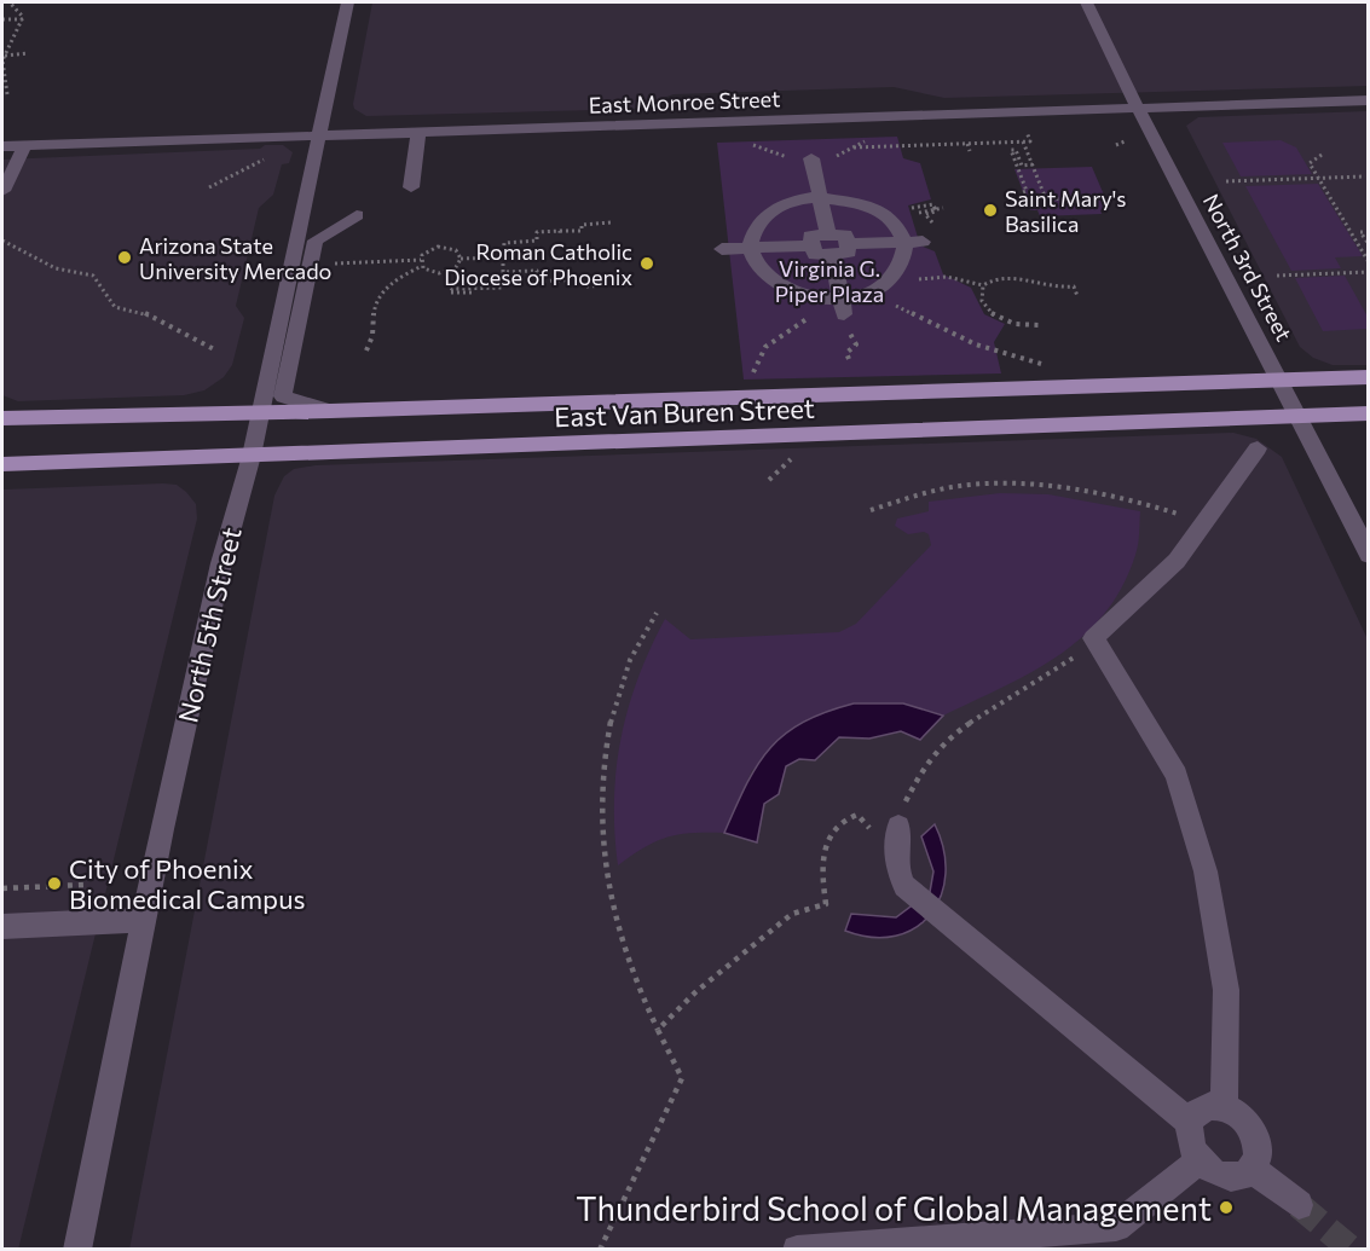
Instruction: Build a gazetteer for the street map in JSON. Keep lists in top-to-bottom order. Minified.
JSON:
{"streets":{"main road":["East Van Buren Street"],"street":["East Monroe Street","North 3rd Street","North 5th Street"]},"crossings":[["East Monroe Street","North 3rd Street"],["East Monroe Street","North 5th Street"],["North 3rd Street","East Van Buren Street"],["East Van Buren Street","North 5th Street"]],"parks":["Virginia G. Piper Plaza"],"places":["Saint Mary's Basilica","Arizona State University Mercado","Roman Catholic Diocese of Phoenix","City of Phoenix Biomedical Campus","Thunderbird School of Global Management"]}
